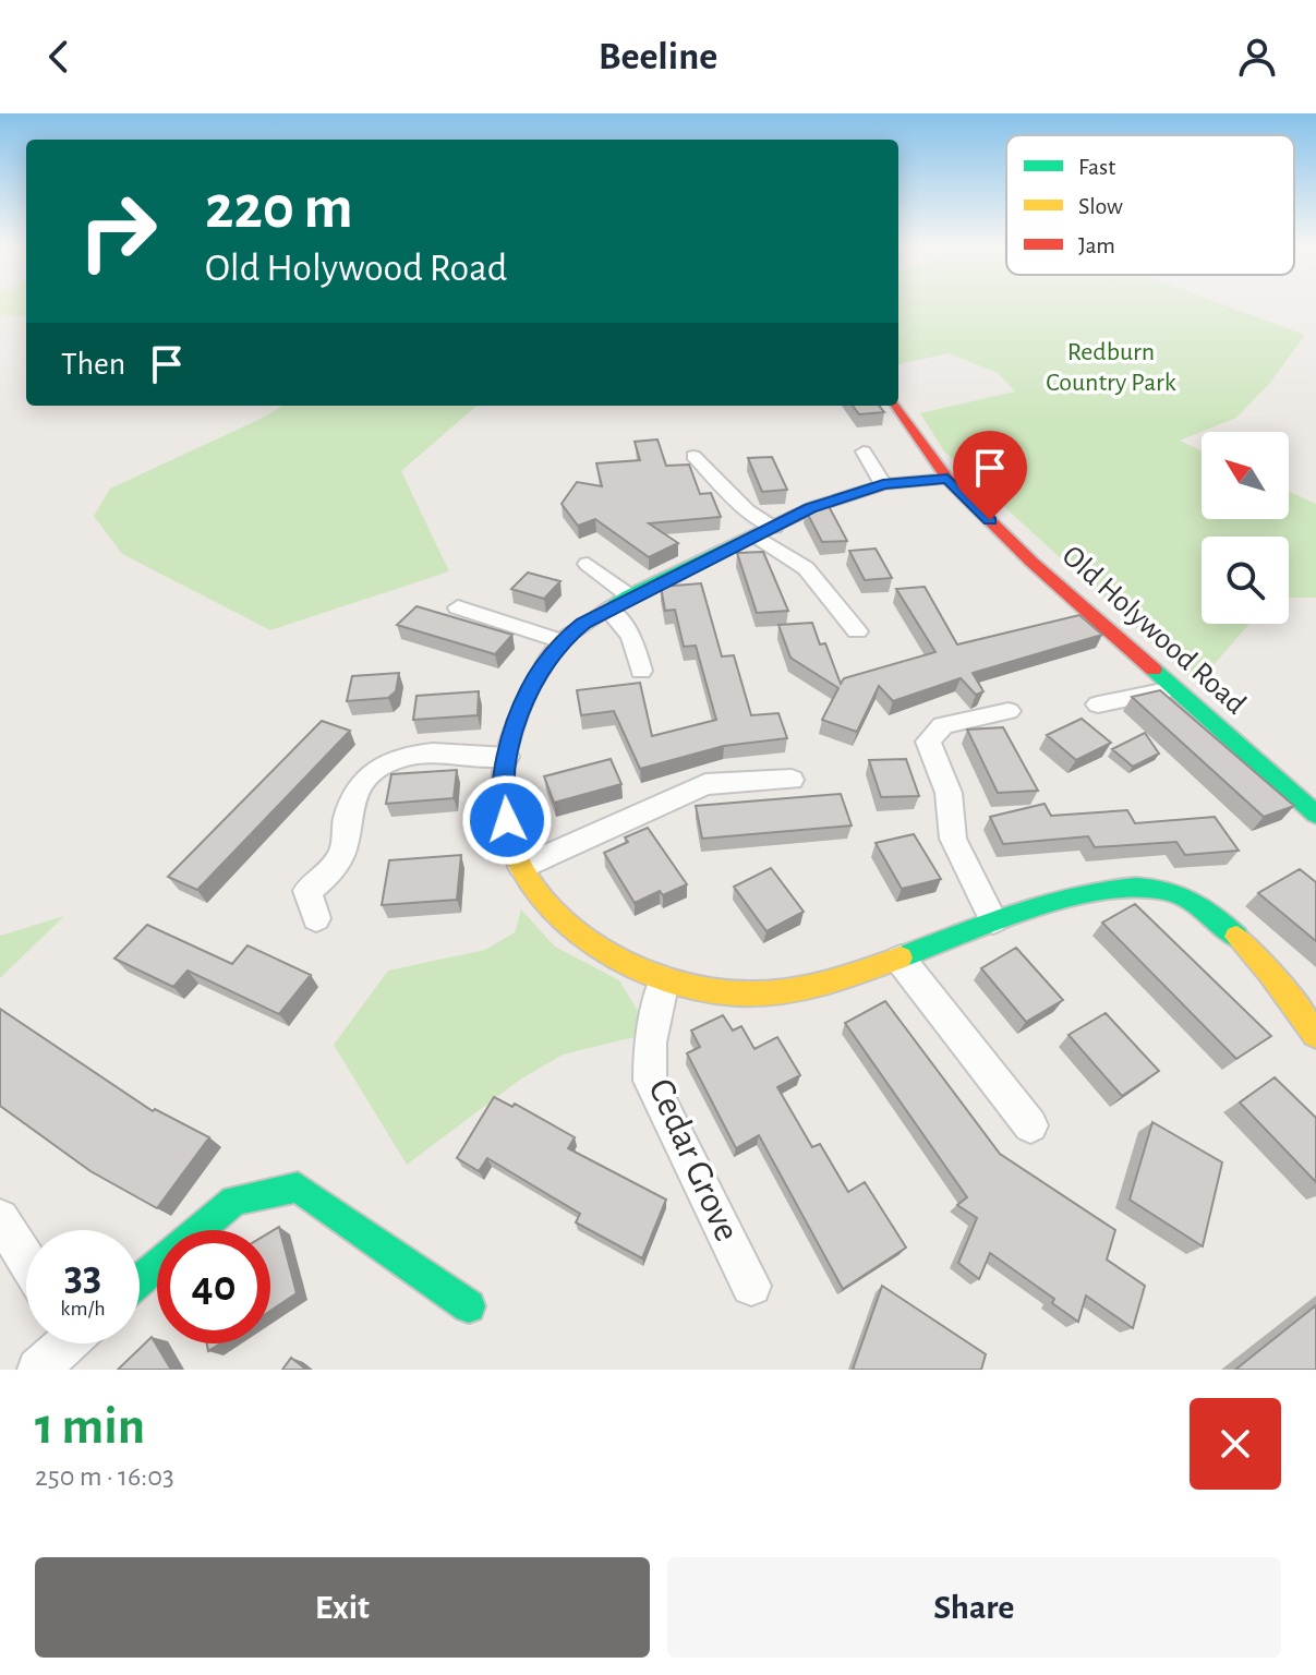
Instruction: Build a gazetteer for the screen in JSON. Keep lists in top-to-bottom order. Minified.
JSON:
{"streets":{"street":["Old Holywood Road","Cedar Grove"]},"parks":["Redburn Country Park"],"legend":["Fast","Slow","Jam"],"north":"top left","page":{"header":"Beeline","turn":["220 m","Old Holywood Road"],"then":"Then","speed":"33 km/h","limit":"40","heading":["1 min","250 m · 16:03"],"buttons":["Exit","Share"]}}
